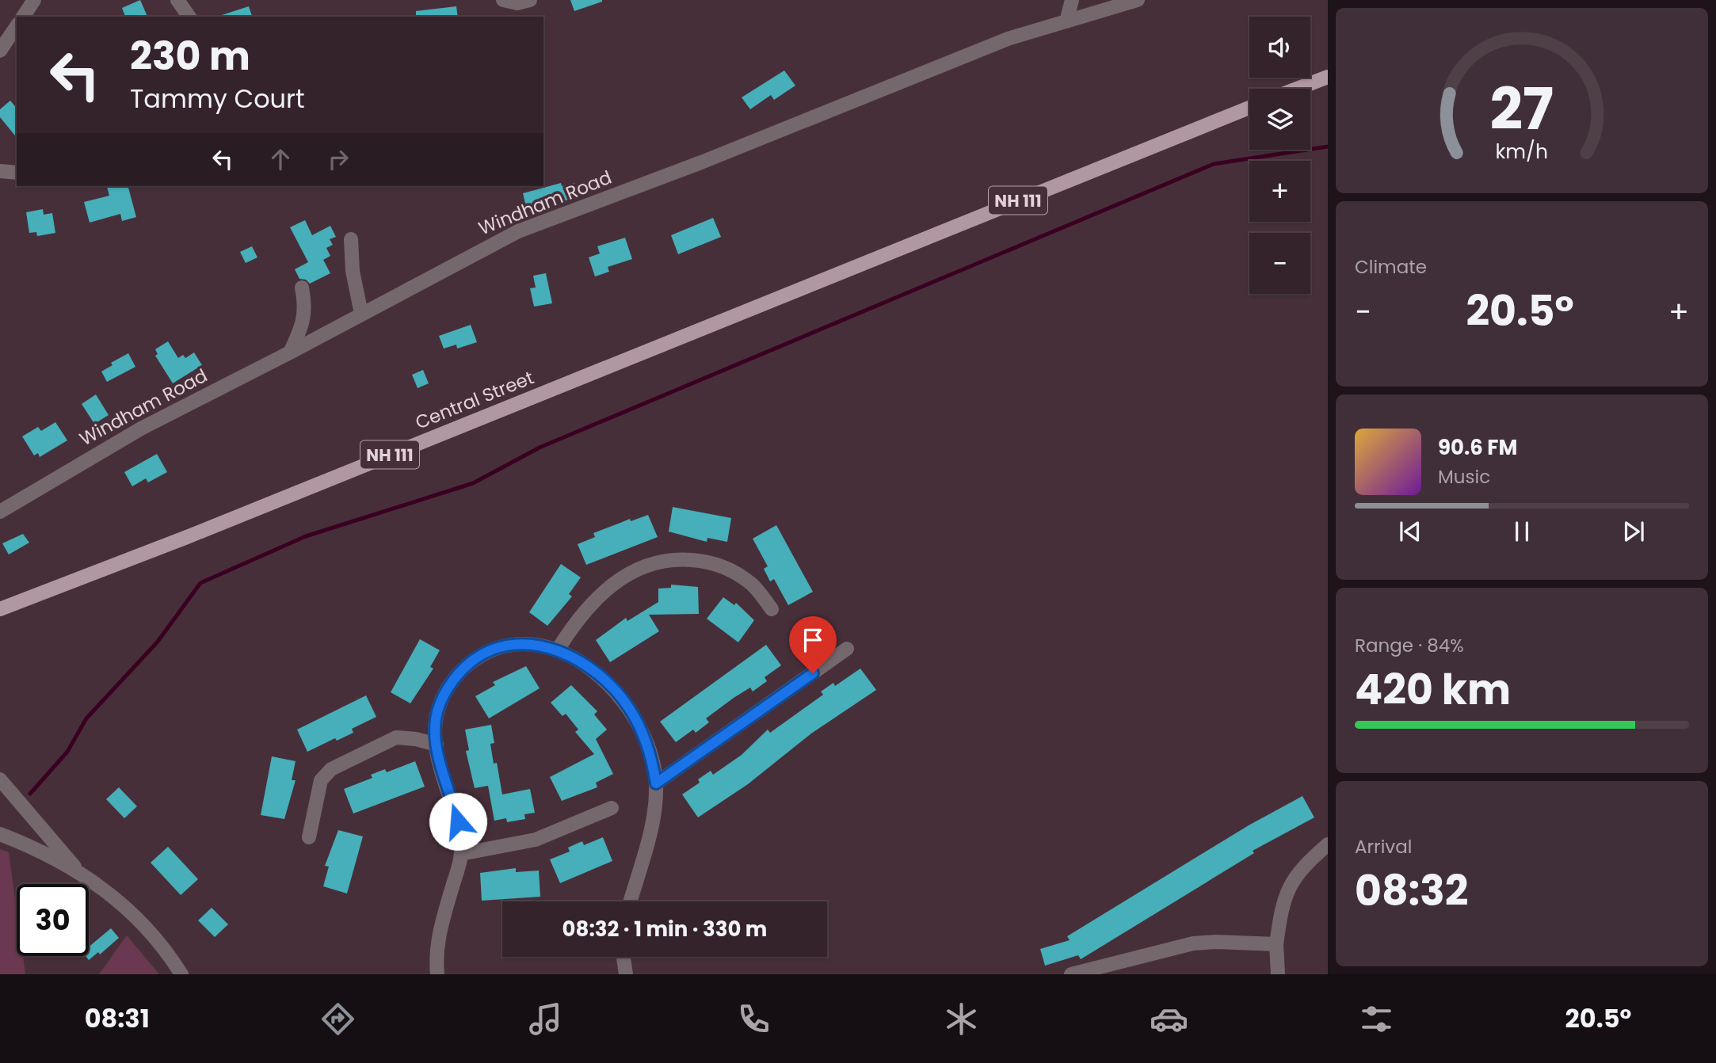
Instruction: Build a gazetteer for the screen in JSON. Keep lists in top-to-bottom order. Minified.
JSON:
{"streets":{"main road":["NH 111","Central Street"],"street":["Windham Road"]},"page":{"map_buttons":["+","−"],"turn":["230 m","Tammy Court"],"tile":["Climate",["Range · 84%","420 km"],["Arrival","08:32"]],"heat":["−","20.5°","+"],"song":["90.6 FM","Music"],"limit":"30","trip":"08:32 · 1 min · 330 m","tabs":["08:31","20.5°"],"gauge":["27","km/h"]}}
